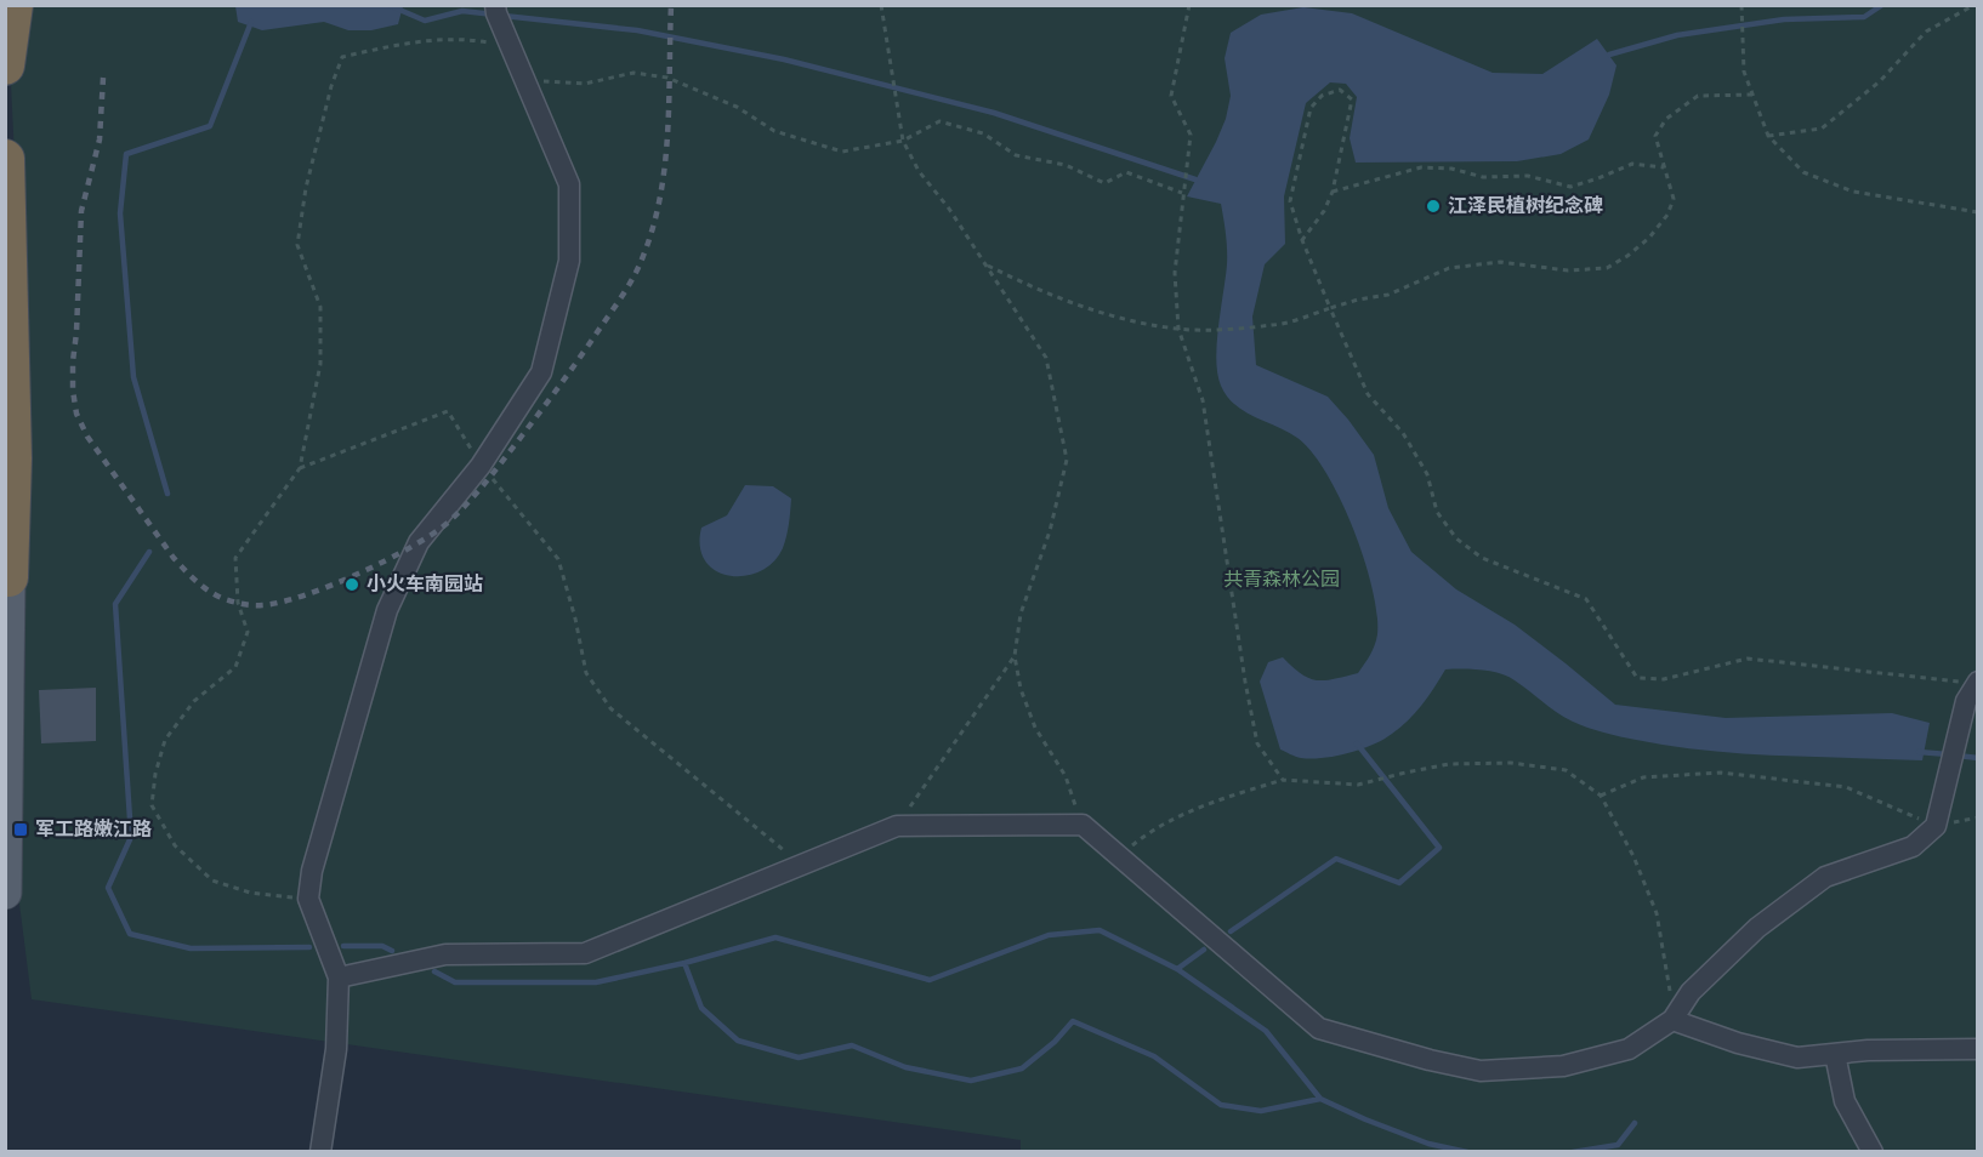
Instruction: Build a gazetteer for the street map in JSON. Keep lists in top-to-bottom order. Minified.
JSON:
{"parks":["共青森林公园"],"places":{"other":["江泽民植树纪念碑","小火车南园站"],"transit":["军工路嫩江路"]}}
